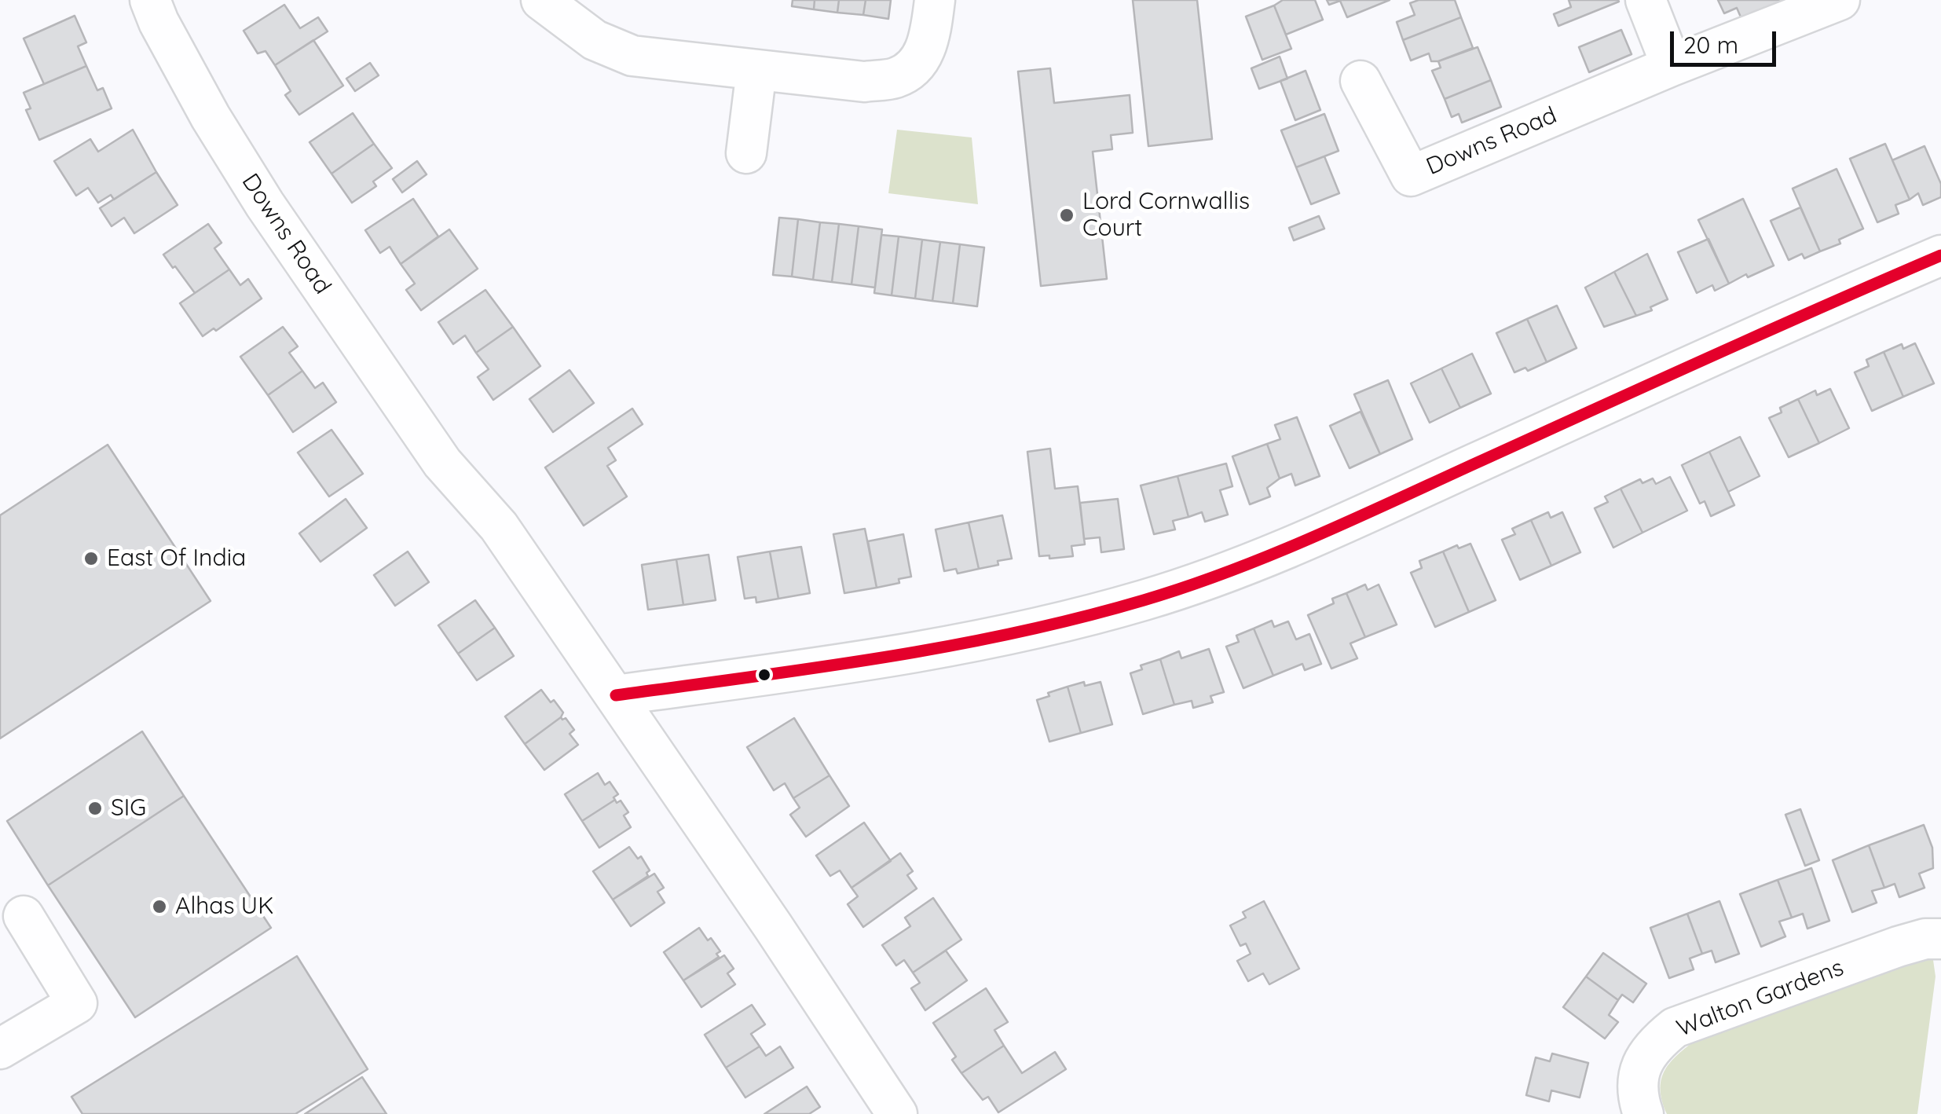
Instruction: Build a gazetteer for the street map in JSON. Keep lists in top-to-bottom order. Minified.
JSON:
{"streets":{"street":["Downs Road","Walton Gardens"]},"places":["Lord Cornwallis Court","East Of India","SIG","Alhas UK"],"scale_bar":"20 m"}
